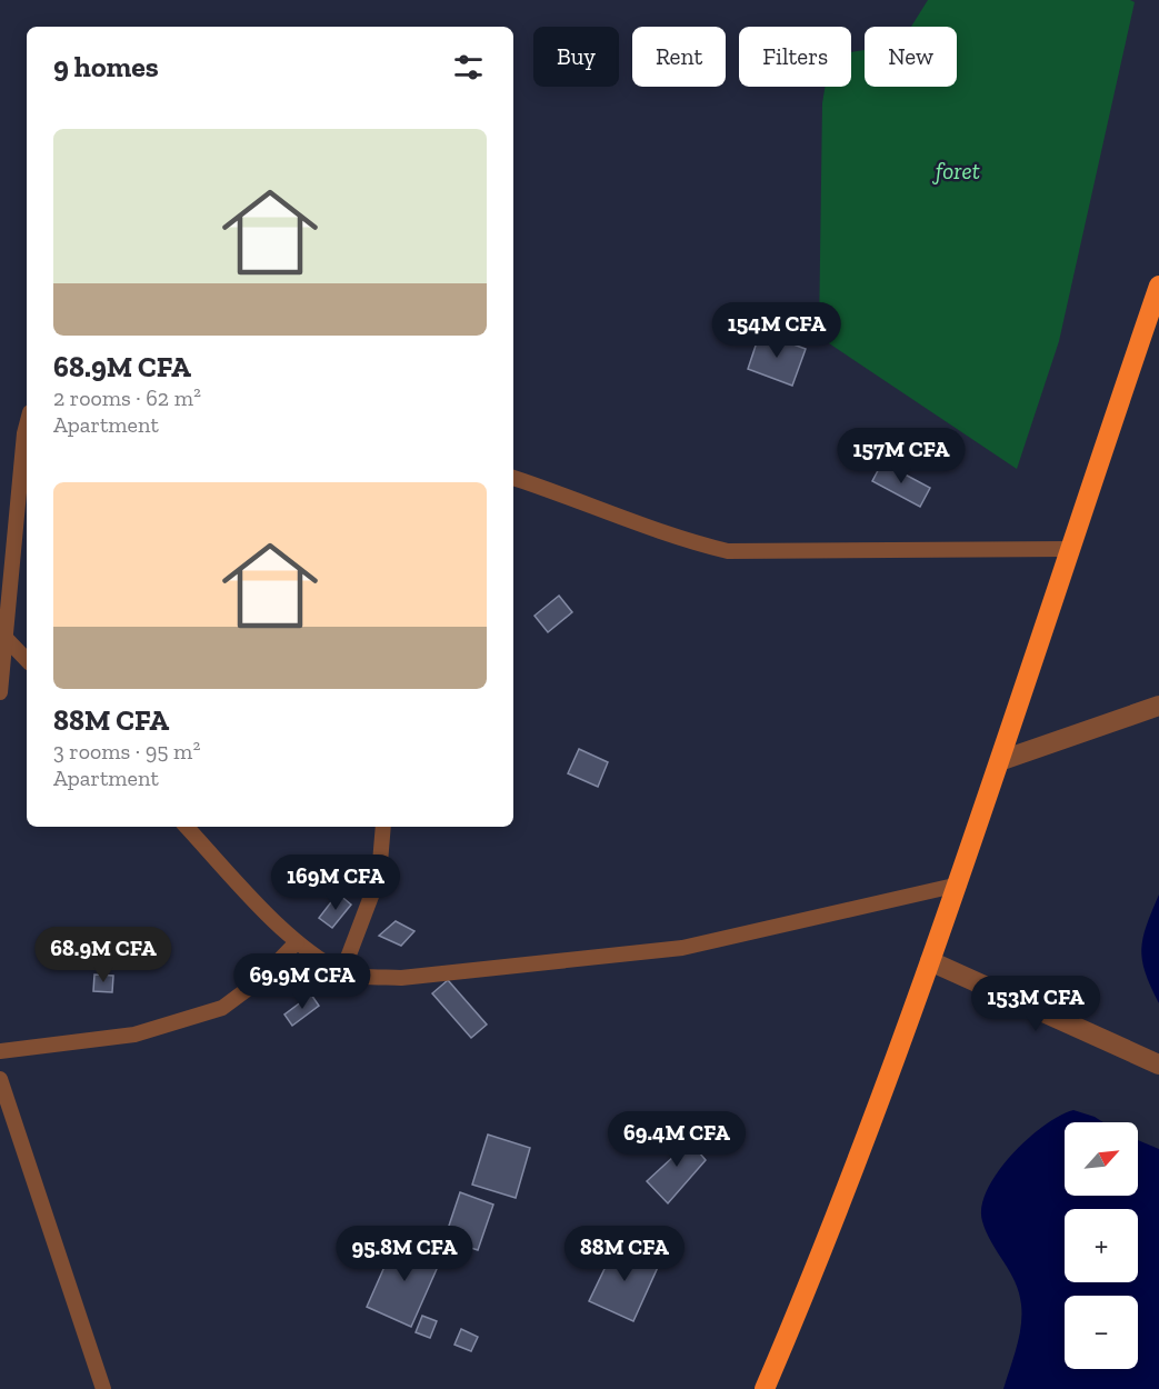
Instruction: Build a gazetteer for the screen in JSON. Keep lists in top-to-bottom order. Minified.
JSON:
{"parks":["foret"],"north":"top right","page":{"chip":["Buy","Rent","Filters","New"],"heading":"9 homes","list":[{"name":"68.9M CFA","note":"2 rooms · 62 m² · Apartment"},{"name":"88M CFA","note":"3 rooms · 95 m² · Apartment"}],"price":["154M CFA","157M CFA","169M CFA","68.9M CFA","69.9M CFA","153M CFA","69.4M CFA","95.8M CFA","88M CFA"],"map_buttons":["+","−"]}}
